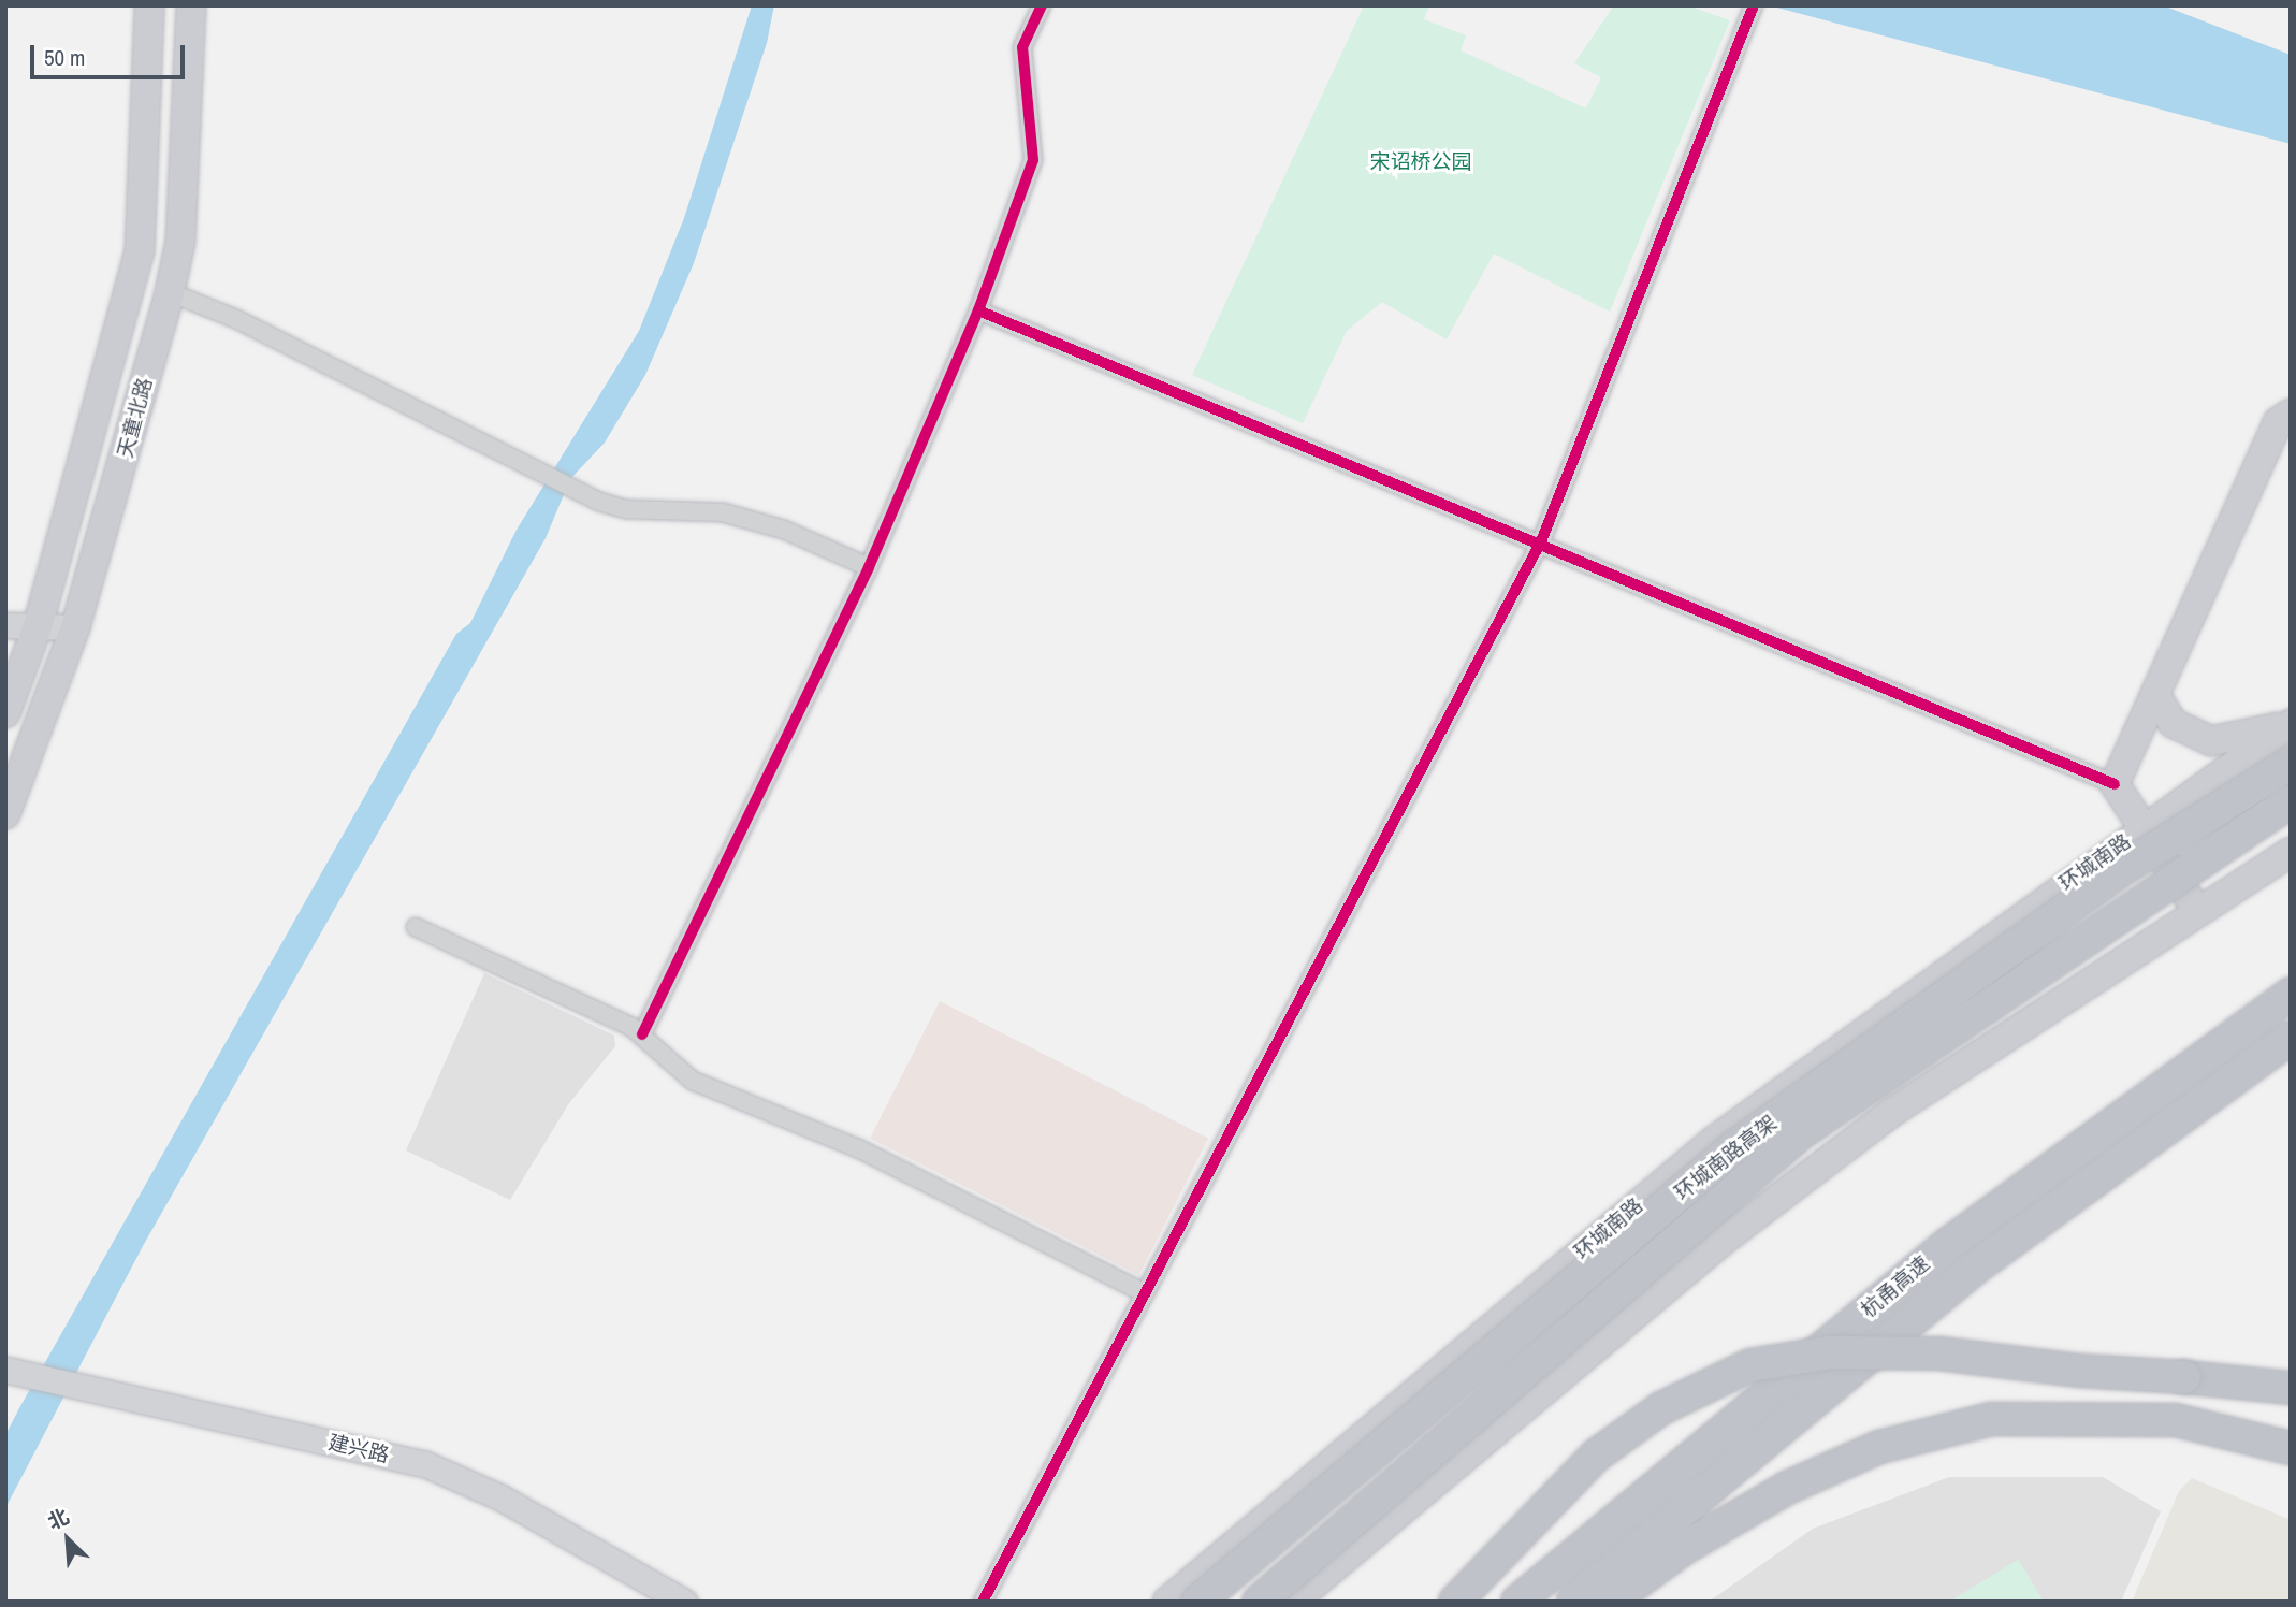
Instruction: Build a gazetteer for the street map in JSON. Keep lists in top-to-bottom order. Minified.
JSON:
{"streets":{"highway":["环城南路高架","杭甬高速"],"main road":["天童北路","环城南路"],"street":["建兴路"]},"parks":["宋诏桥公园"],"scale_bar":"50 m","north":"top left"}
